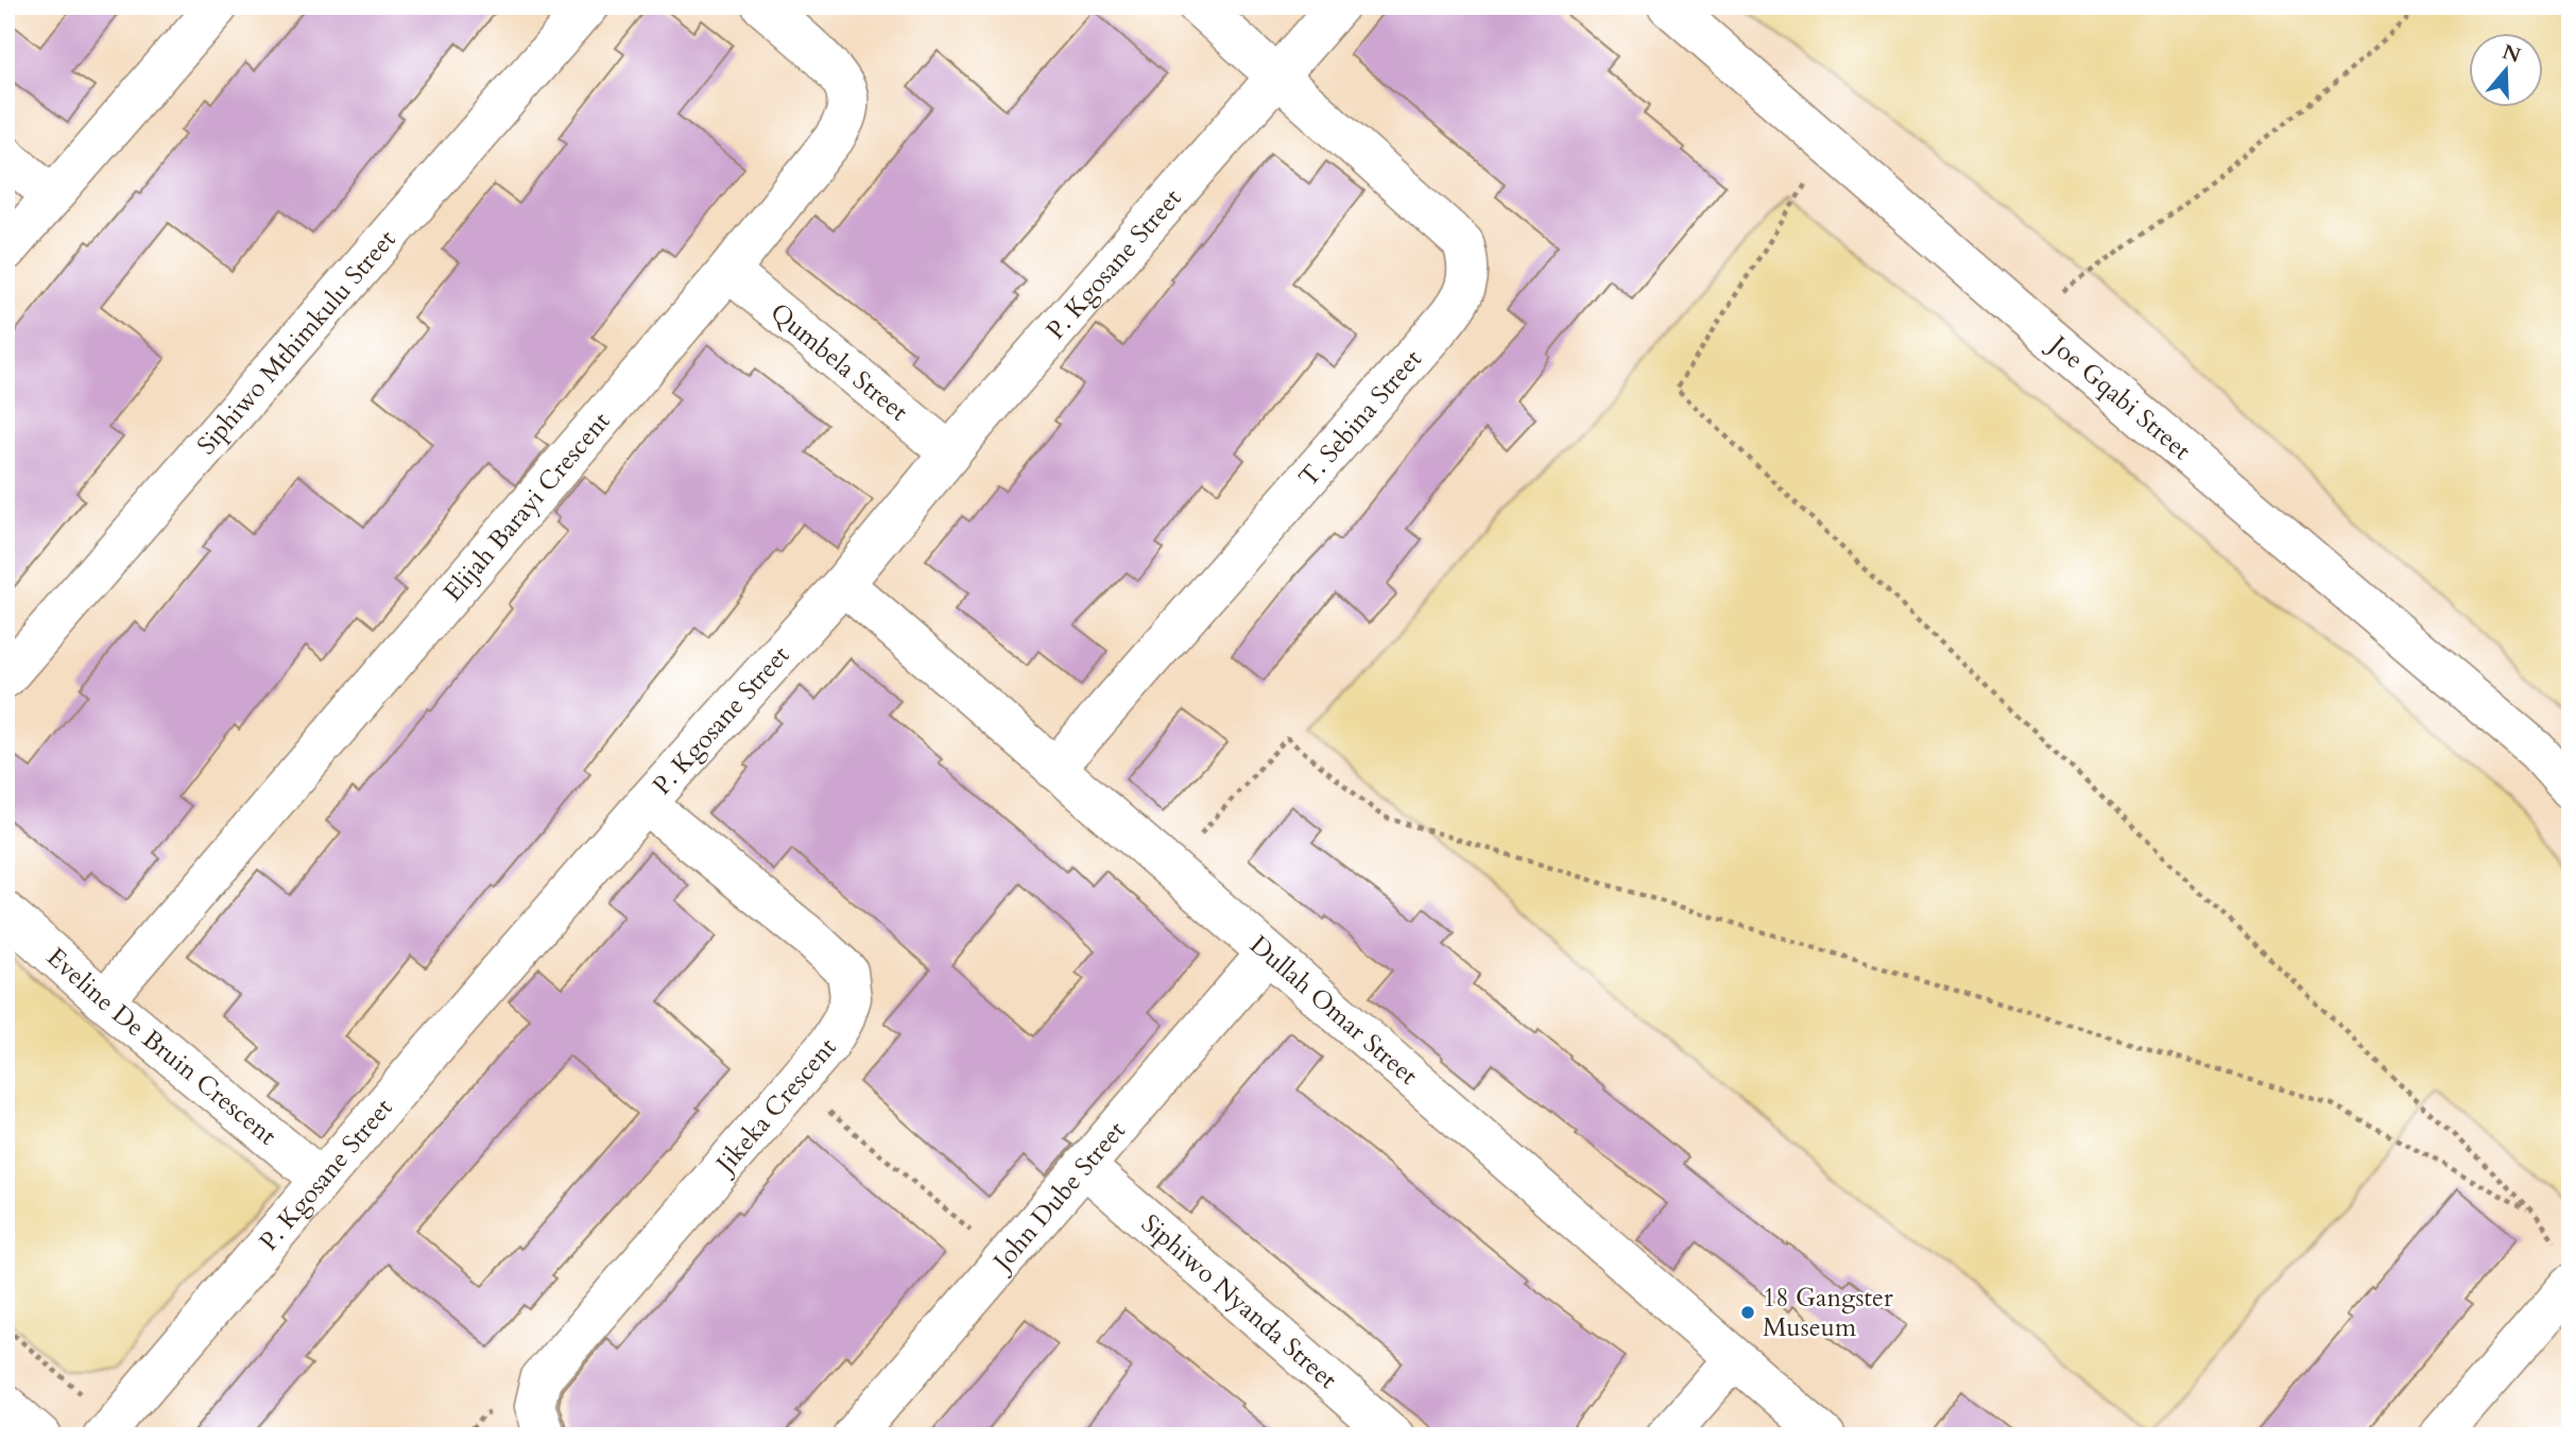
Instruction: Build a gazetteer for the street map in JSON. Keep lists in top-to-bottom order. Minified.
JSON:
{"streets":{"street":["P. Kgosane Street","Siphiwo Mthimkulu Street","Qumbela Street","Joe Gqabi Street","T. Sebina Street","Elijah Barayi Crescent","Dullah Omar Street","Eveline De Bruin Crescent","Jikeka Crescent","John Dube Street","Siphiwo Nyanda Street"]},"crossings":[["P. Kgosane Street","Qumbela Street"],["P. Kgosane Street","T. Sebina Street"],["P. Kgosane Street","Dullah Omar Street"],["P. Kgosane Street","Eveline De Bruin Crescent"],["P. Kgosane Street","Jikeka Crescent"],["Qumbela Street","Elijah Barayi Crescent"],["T. Sebina Street","Dullah Omar Street"],["Elijah Barayi Crescent","Eveline De Bruin Crescent"],["Dullah Omar Street","John Dube Street"],["John Dube Street","Siphiwo Nyanda Street"]],"places":["18 Gangster Museum"],"north":"top"}
